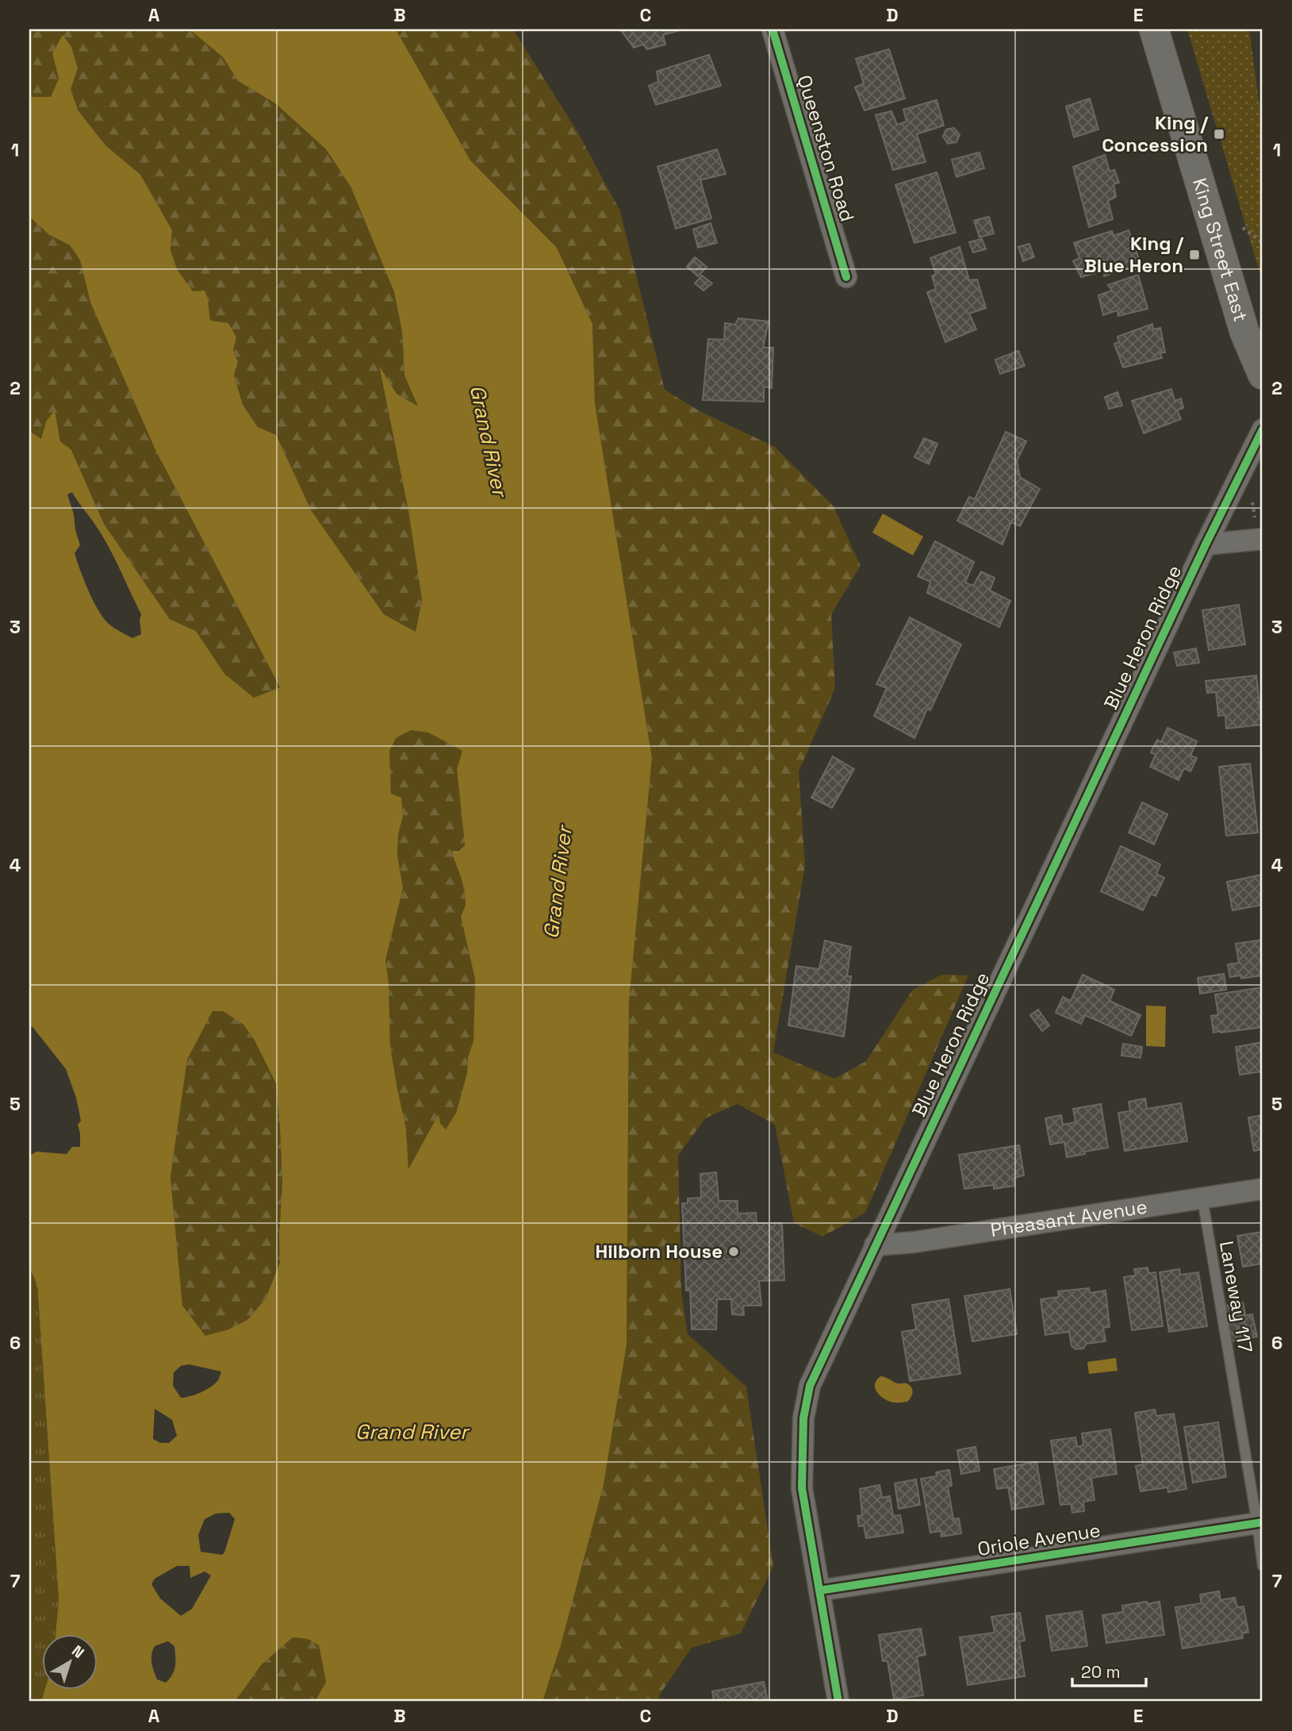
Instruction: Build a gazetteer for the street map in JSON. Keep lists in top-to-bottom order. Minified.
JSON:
{"streets":{"main road":["King Street East"],"street":["Queenston Road","Blue Heron Ridge","Pheasant Avenue","Oriole Avenue"],"lane":["Laneway 117"]},"crossings":[["Blue Heron Ridge","Pheasant Avenue"],["Blue Heron Ridge","Oriole Avenue"],["Pheasant Avenue","Laneway 117"],["Laneway 117","Oriole Avenue"]],"water":["Grand River"],"places":{"transit":["King / Concession","King / Blue Heron"],"other":["Hilborn House"]},"scale_bar":"20 m","north":"top right","grid":{"columns":["A","B","C","D","E"],"rows":["1","2","3","4","5","6","7"]}}
